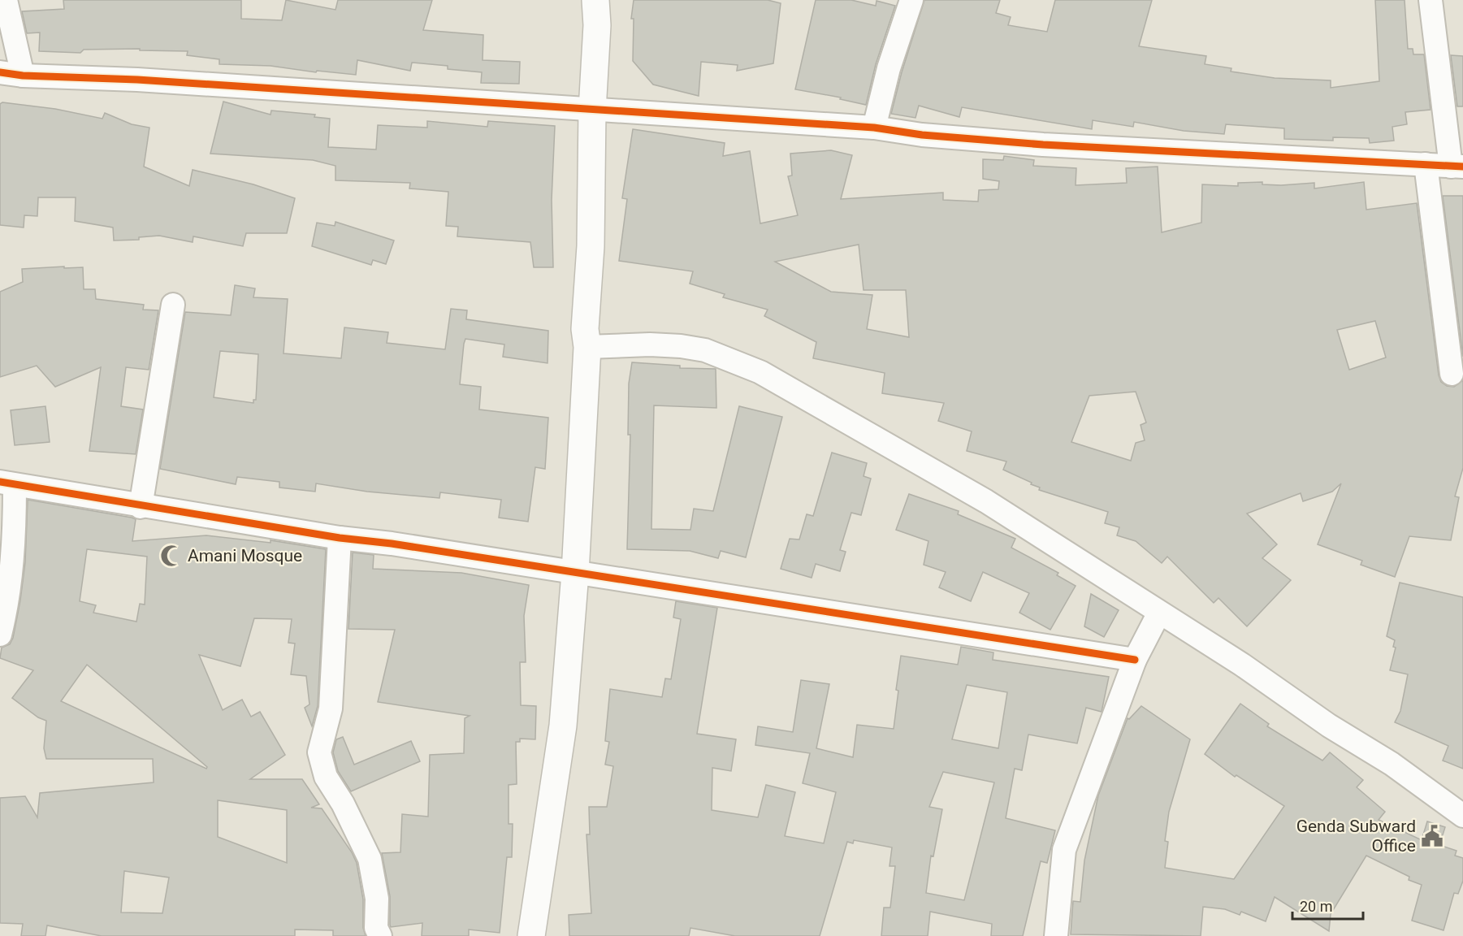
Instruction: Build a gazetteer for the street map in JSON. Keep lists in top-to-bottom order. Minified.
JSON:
{"places":{"mosque":["Amani Mosque"],"public building":["Genda Subward Office"]},"scale_bar":"20 m"}
